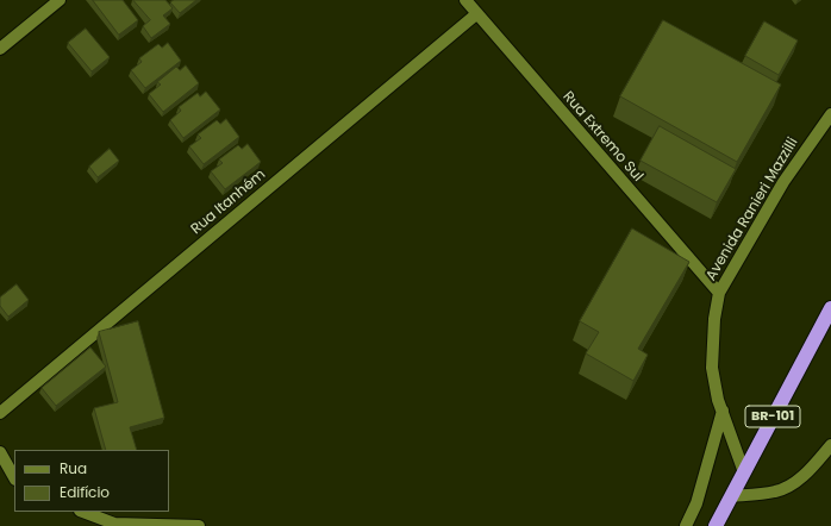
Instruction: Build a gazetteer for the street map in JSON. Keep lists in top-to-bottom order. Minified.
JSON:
{"streets":{"highway":["BR-101"],"street":["Rua Extremo Sul","Rua Itanhém","Avenida Ranieri Mazzilli"]},"crossings":[["Rua Extremo Sul","Rua Itanhém"],["Rua Extremo Sul","Avenida Ranieri Mazzilli"],["Avenida Ranieri Mazzilli","BR-101"]],"legend":["Rua","Edifício"]}
